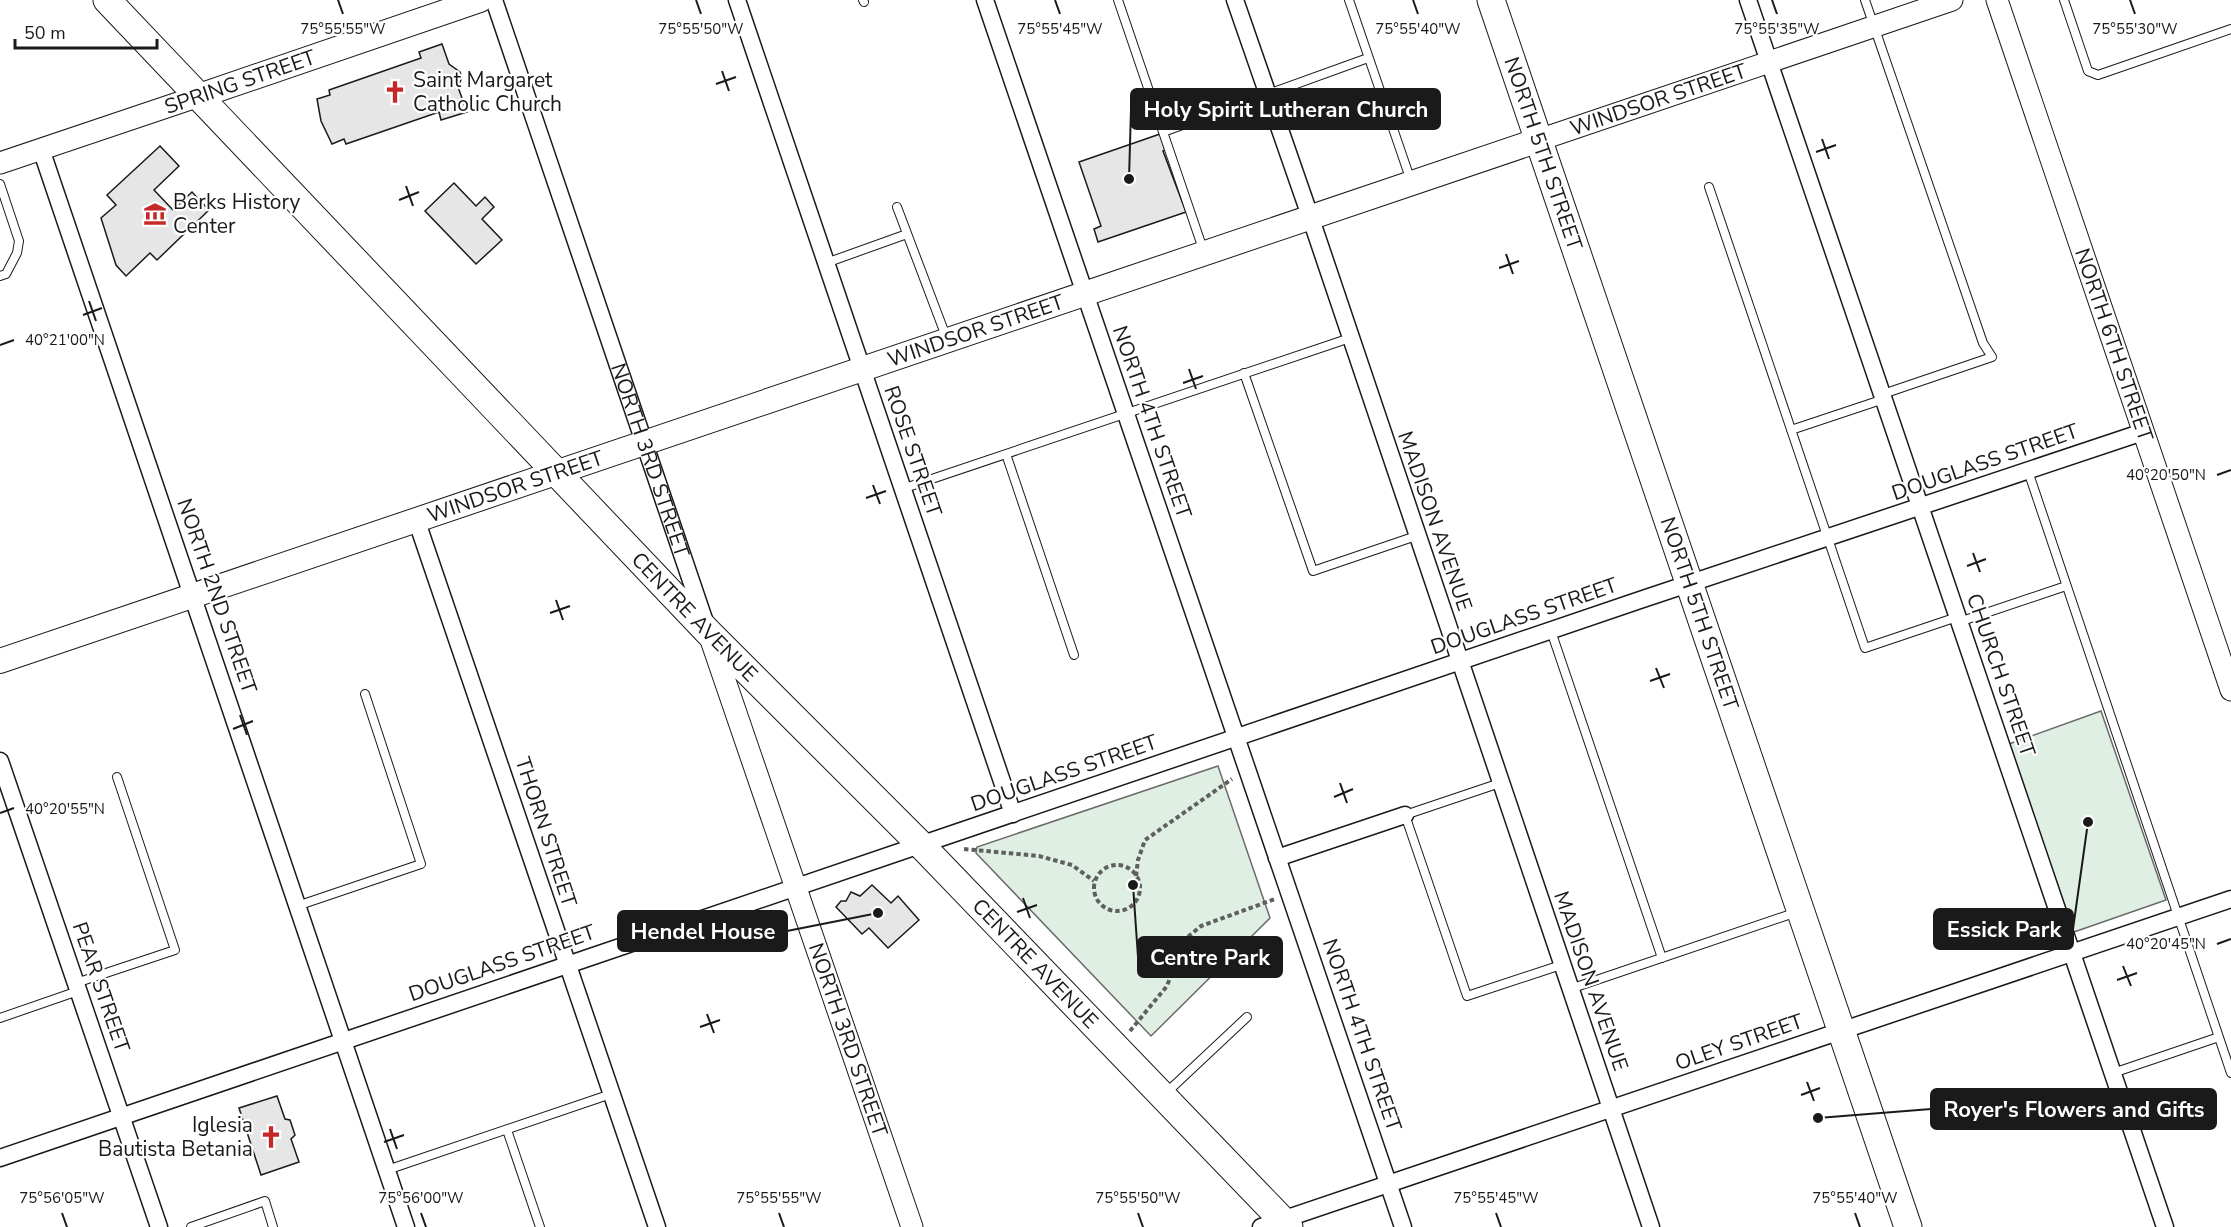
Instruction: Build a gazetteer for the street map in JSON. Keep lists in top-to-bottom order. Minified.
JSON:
{"streets":{"main road":["SPRING STREET","WINDSOR STREET","NORTH 5TH STREET","CENTRE AVENUE"],"street":["NORTH 6TH STREET","NORTH 4TH STREET","ROSE STREET","NORTH 3RD STREET","DOUGLASS STREET","MADISON AVENUE","NORTH 2ND STREET","CHURCH STREET","THORN STREET","PEAR STREET","OLEY STREET"]},"crossings":[["SPRING STREET","NORTH 2ND STREET"],["SPRING STREET","CENTRE AVENUE"],["WINDSOR STREET","NORTH 5TH STREET"],["WINDSOR STREET","NORTH 4TH STREET"],["WINDSOR STREET","ROSE STREET"],["WINDSOR STREET","NORTH 3RD STREET"],["WINDSOR STREET","MADISON AVENUE"],["WINDSOR STREET","NORTH 2ND STREET"],["WINDSOR STREET","CENTRE AVENUE"],["WINDSOR STREET","CHURCH STREET"],["WINDSOR STREET","THORN STREET"],["NORTH 5TH STREET","DOUGLASS STREET"],["NORTH 5TH STREET","OLEY STREET"],["NORTH 6TH STREET","DOUGLASS STREET"],["NORTH 4TH STREET","DOUGLASS STREET"],["NORTH 4TH STREET","OLEY STREET"],["ROSE STREET","DOUGLASS STREET"],["NORTH 3RD STREET","DOUGLASS STREET"],["NORTH 3RD STREET","CENTRE AVENUE"],["DOUGLASS STREET","MADISON AVENUE"],["DOUGLASS STREET","NORTH 2ND STREET"],["DOUGLASS STREET","CENTRE AVENUE"],["DOUGLASS STREET","CHURCH STREET"],["DOUGLASS STREET","THORN STREET"],["DOUGLASS STREET","PEAR STREET"],["MADISON AVENUE","OLEY STREET"],["CENTRE AVENUE","OLEY STREET"],["CHURCH STREET","OLEY STREET"]],"places":{"church":["Saint Margaret Catholic Church","Iglesia Bautista Betania"],"other":["Holy Spirit Lutheran Church","Essick Park","Centre Park","Hendel House","Royer's Flowers and Gifts"],"museum":["Berks History Center"]},"scale_bar":"50 m","coordinates":["75°55'30\"W","75°55'55\"W","75°55'50\"W","75°55'45\"W","75°55'40\"W","75°55'35\"W","40°21'00\"N","40°20'50\"N","40°20'55\"N","40°20'45\"N","75°56'05\"W","75°56'00\"W"]}
